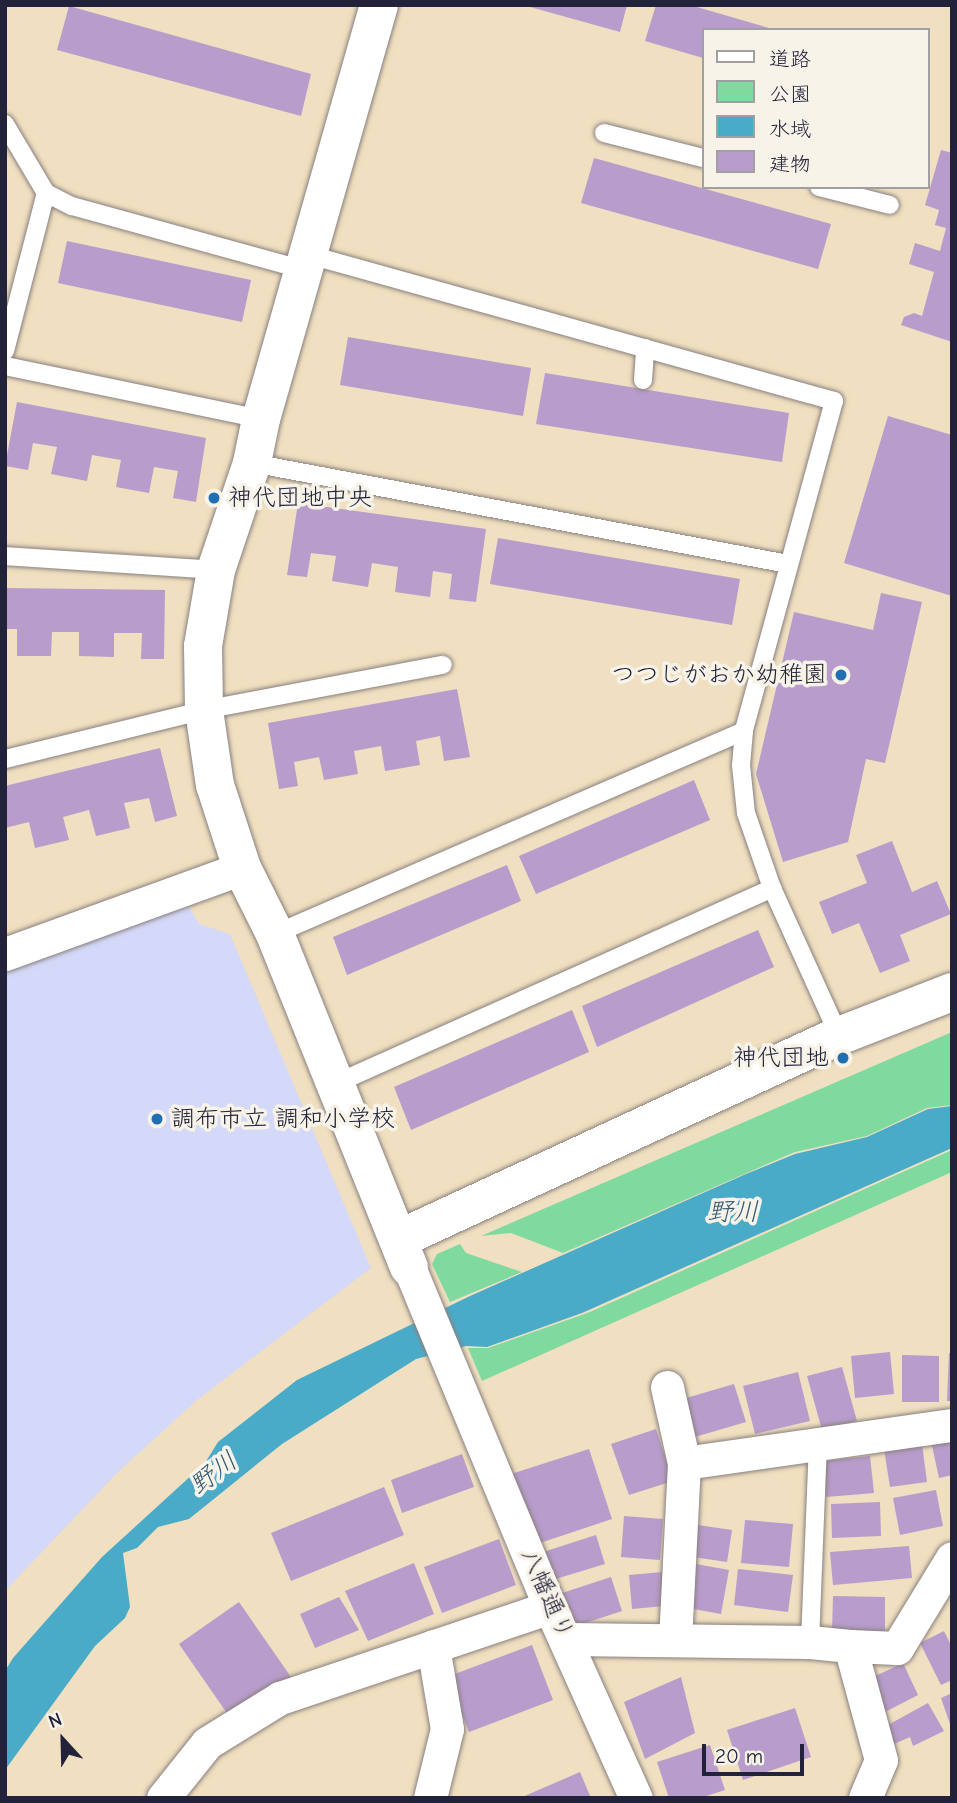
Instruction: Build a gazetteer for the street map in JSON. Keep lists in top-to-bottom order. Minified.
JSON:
{"streets":{"street":["八幡通り"]},"water":["野川"],"places":["神代団地中央","つつじがおか幼稚園","神代団地","調布市立 調和小学校"],"legend":["道路","公園","水域","建物"],"scale_bar":"20 m","north":"top"}
